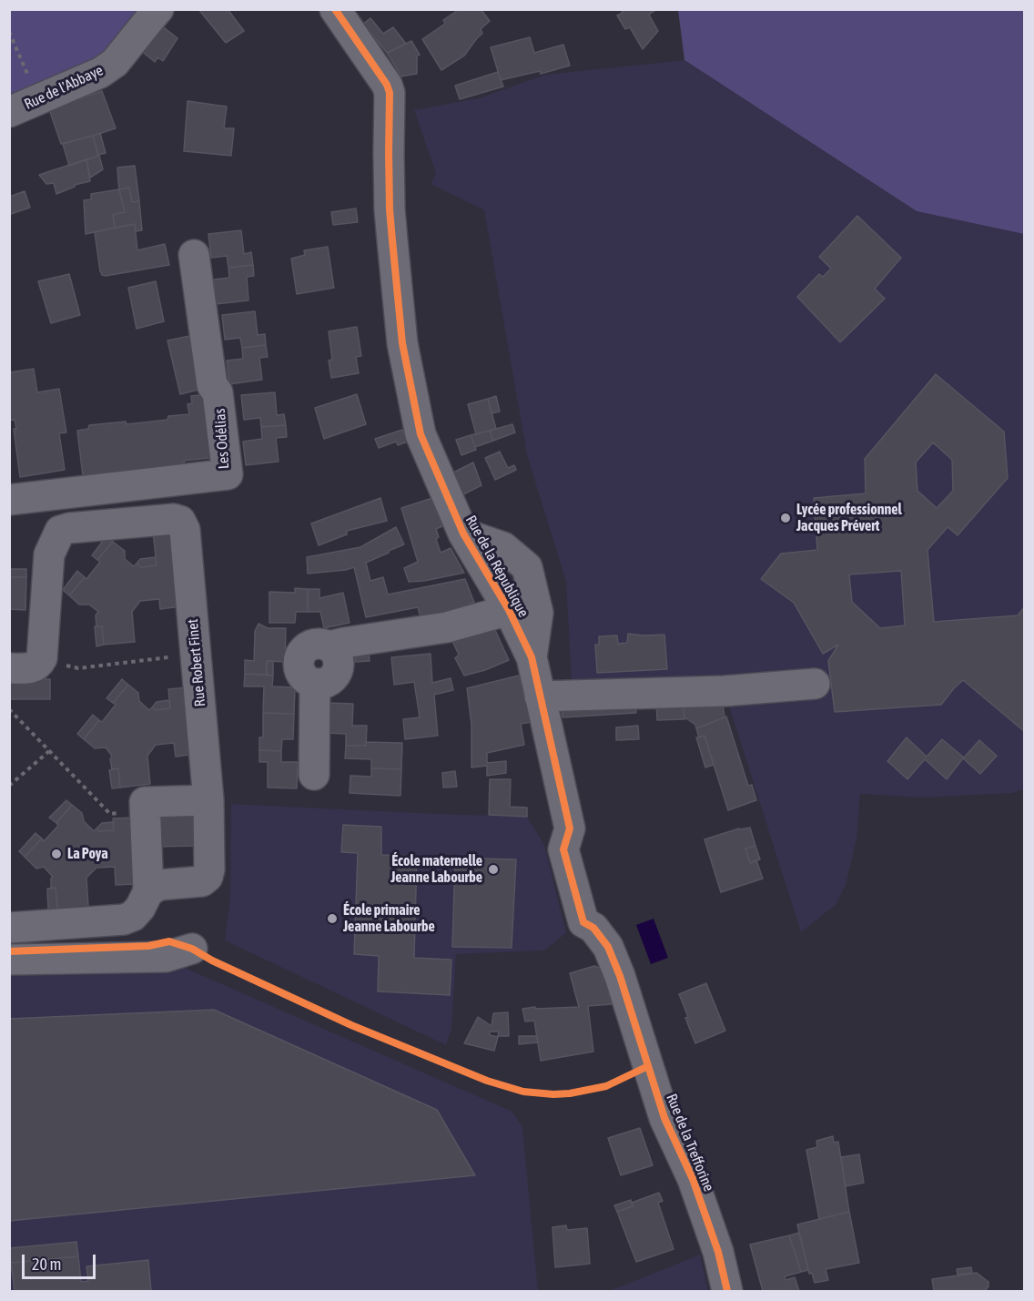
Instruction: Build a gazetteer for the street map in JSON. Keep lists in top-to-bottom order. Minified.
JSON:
{"streets":{"street":["Rue de l'Abbaye","Les Odélias","Rue de la République","Rue Robert Finet","Rue de la Trefforine"]},"crossings":[["Rue de la République","Rue de la Trefforine"]],"places":["Lycée professionnel Jacques Prévert","La Poya","École maternelle Jeanne Labourbe","École primaire Jeanne Labourbe"],"scale_bar":"20 m"}
